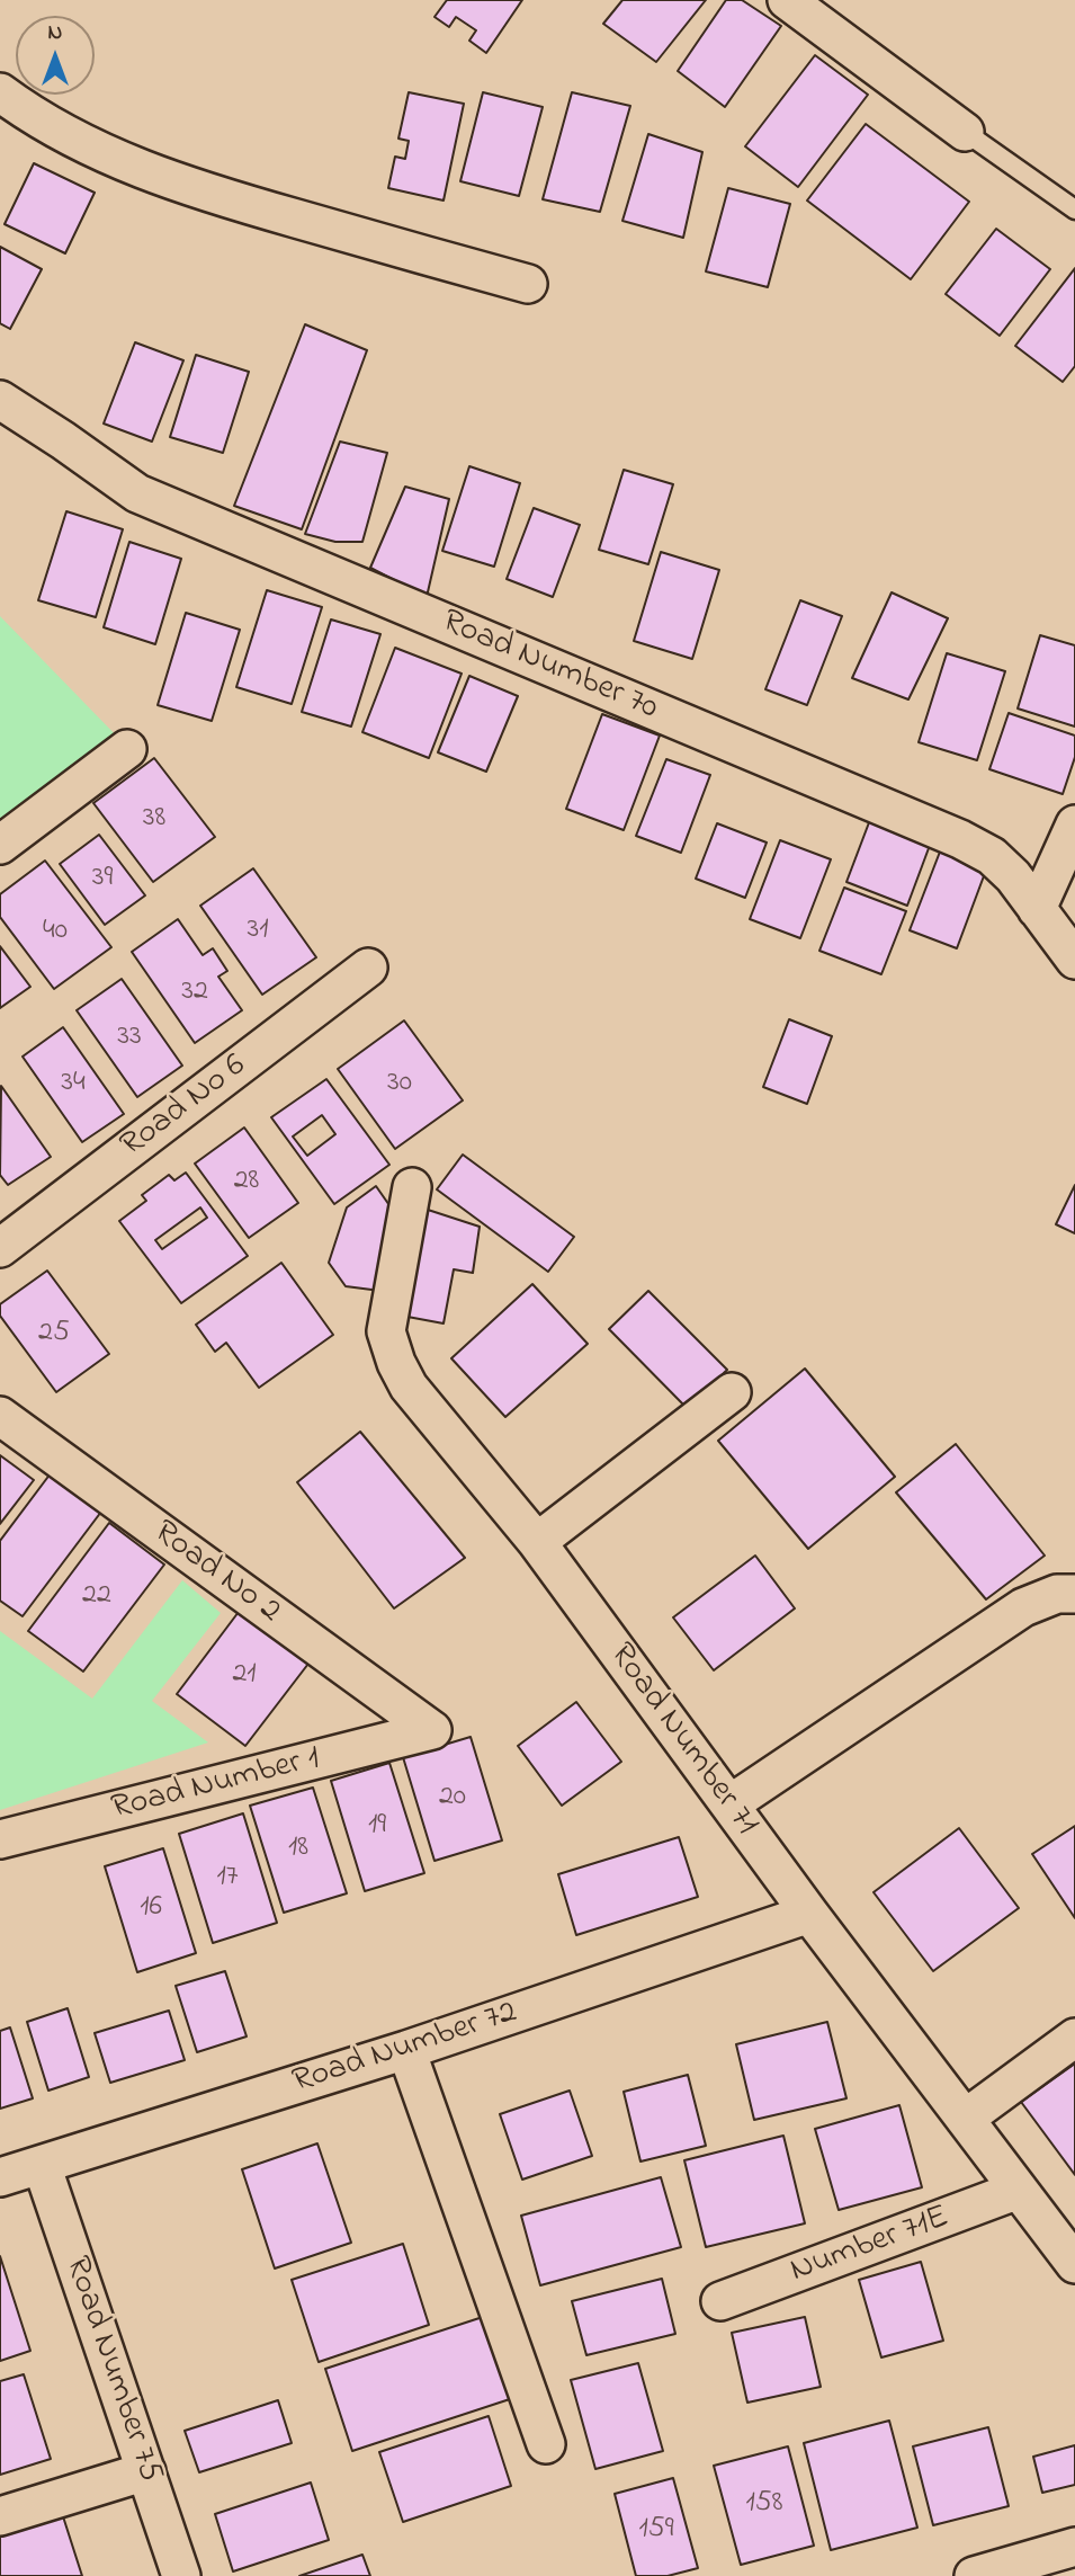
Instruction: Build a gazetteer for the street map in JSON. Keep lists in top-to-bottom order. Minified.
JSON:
{"streets":{"street":["Road Number 70","Road No 6","Road No 2","Road Number 71","Road Number 1","Road Number 72","Number 71E","Road Number 75"]},"crossings":[["Road No 2","Road Number 1"],["Road Number 71","Road Number 72"],["Road Number 71","Number 71E"],["Road Number 72","Road Number 75"]],"house_numbers":["38","39","31","40","32","33","34","30","28","25","22","21","20","19","18","17","16","158","159"],"north":"top"}
